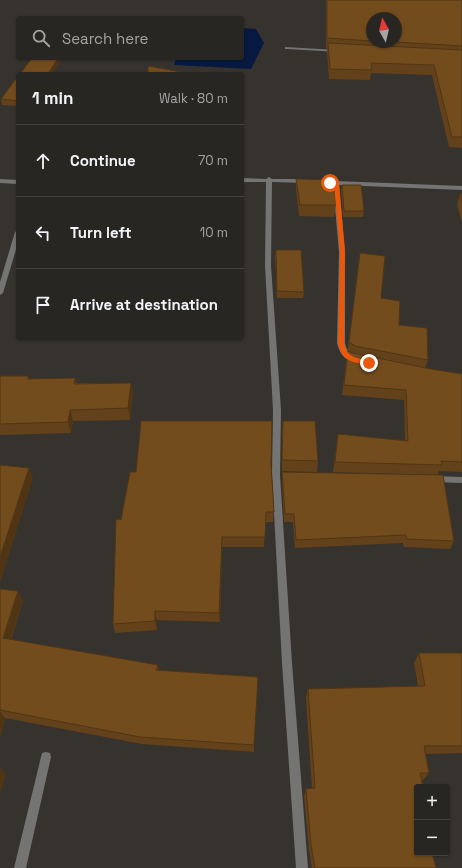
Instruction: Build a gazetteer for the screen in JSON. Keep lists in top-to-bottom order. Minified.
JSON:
{"north":"top","page":{"search":"Search here","heading":["1 min","Walk · 80 m"],"list":[["Continue","70 m"],["Turn left","10 m"],"Arrive at destination"],"map_buttons":["+","−"]}}
